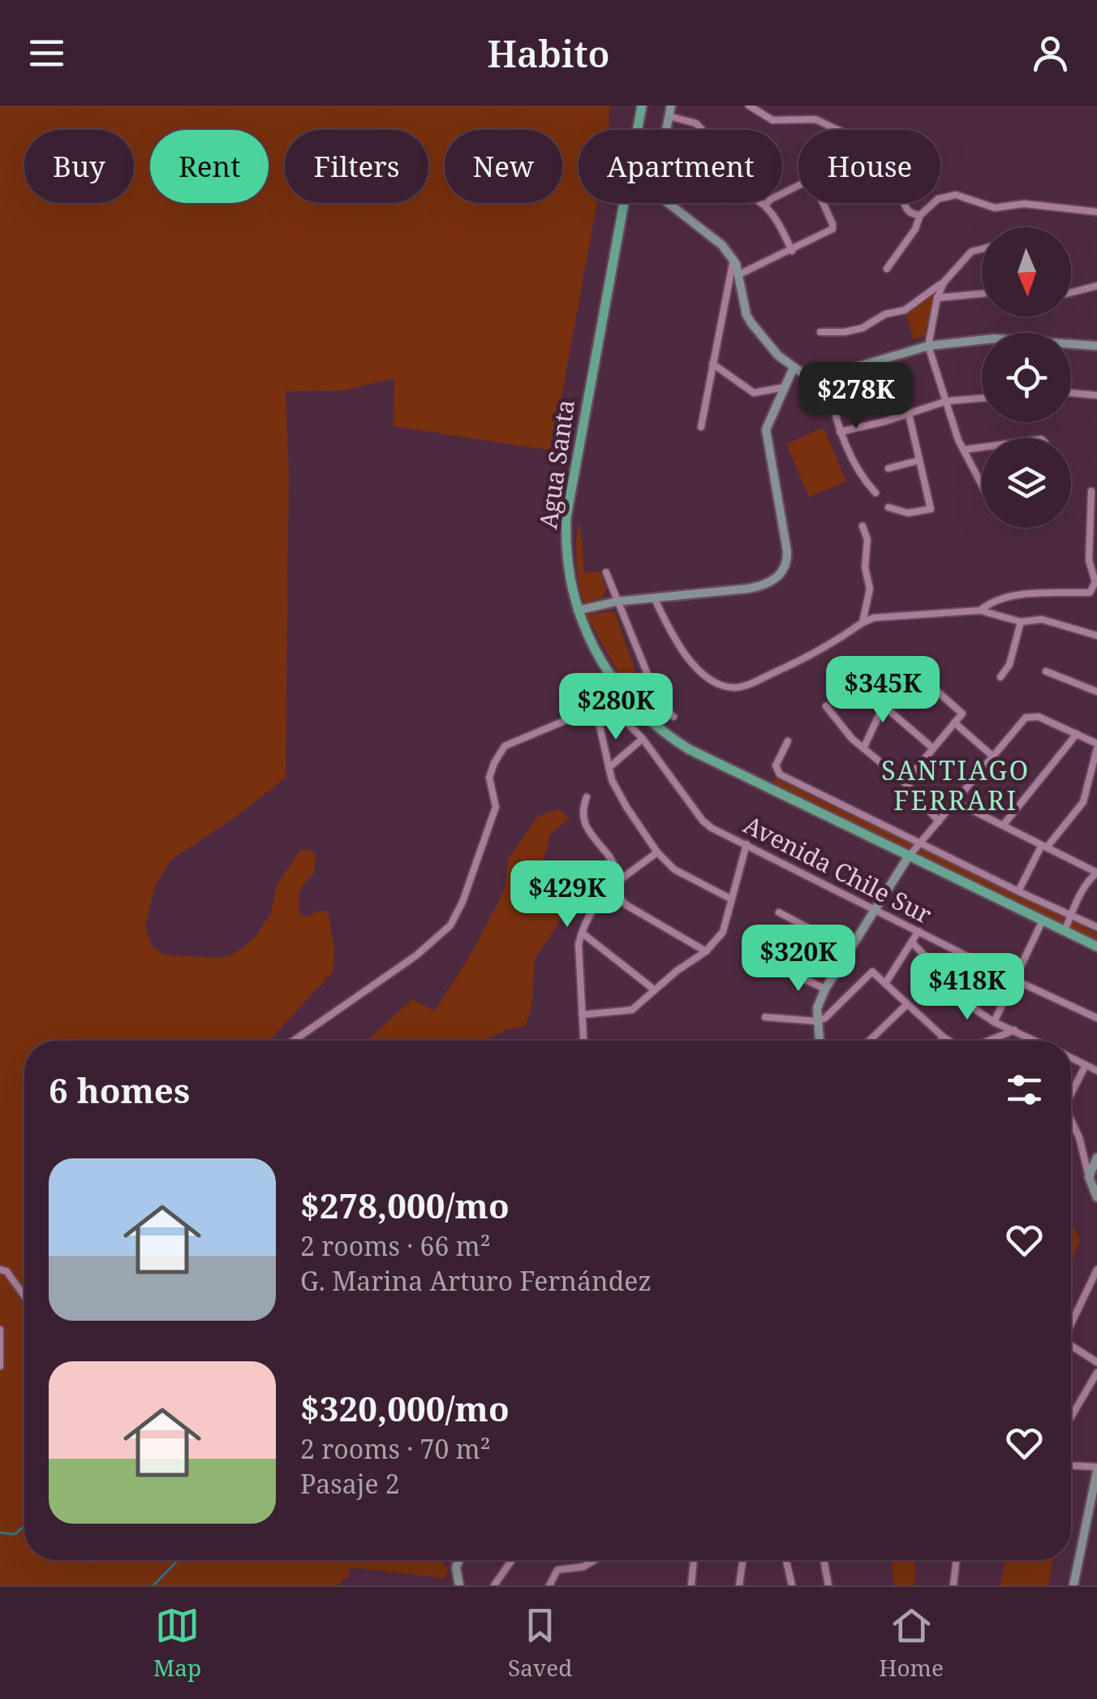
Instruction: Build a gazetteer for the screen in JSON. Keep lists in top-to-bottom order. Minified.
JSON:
{"streets":{"main road":["Agua Santa"],"street":["Avenida Chile Sur"]},"districts":["SANTIAGO FERRARI"],"north":"bottom","page":{"header":"Habito","chip":["Buy","Rent","Filters","New","Apartment","House"],"price":["$278K","$345K","$280K","$429K","$320K","$418K"],"heading":"6 homes","list":[{"name":"$278,000/mo","note":"2 rooms · 66 m² · G. Marina Arturo Fernández"},{"name":"$320,000/mo","note":"2 rooms · 70 m² · Pasaje 2"}],"tabs":["Map","Saved","Home"]}}
